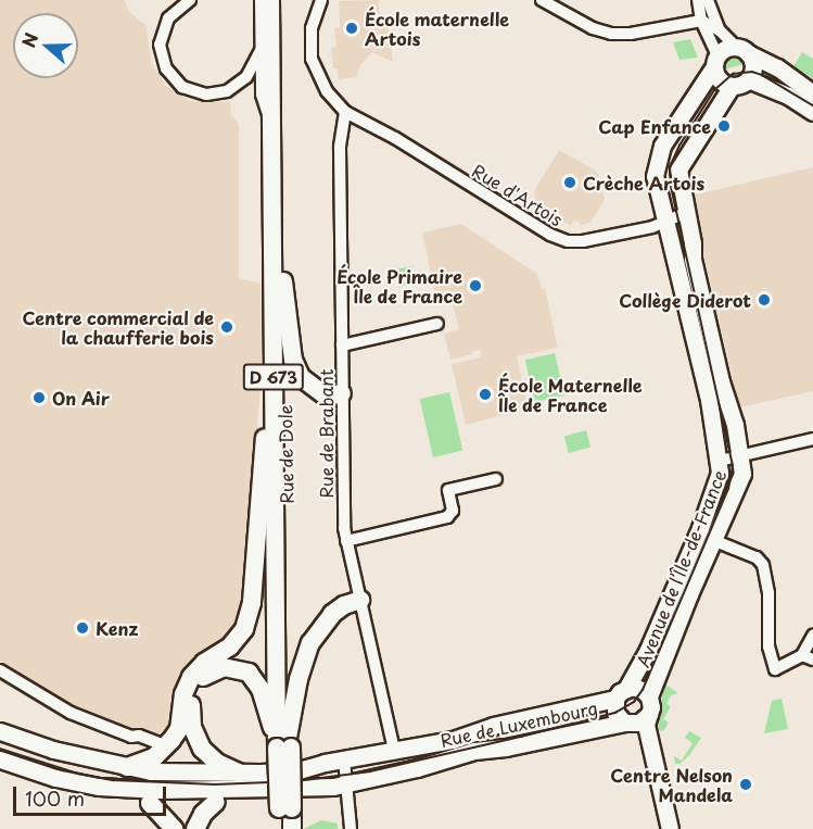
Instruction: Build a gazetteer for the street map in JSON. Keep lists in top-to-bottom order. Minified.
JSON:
{"streets":{"main road":["D 673","Rue de Dole"],"street":["Rue d'Artois","Rue de Brabant","Avenue de l’Île-de-France","Rue de Luxembourg"]},"crossings":[["Rue d'Artois","Rue de Brabant"],["Rue d'Artois","Avenue de l’Île-de-France"],["Rue de Brabant","Rue de Luxembourg"],["Avenue de l’Île-de-France","Rue de Luxembourg"]],"places":["École maternelle Artois","Cap Enfance","Crèche Artois","École Primaire Île de France","Collège Diderot","Centre commercial de la chaufferie bois","École Maternelle Île de France","On Air","Kenz","Centre Nelson Mandela"],"scale_bar":"100 m","north":"left"}
